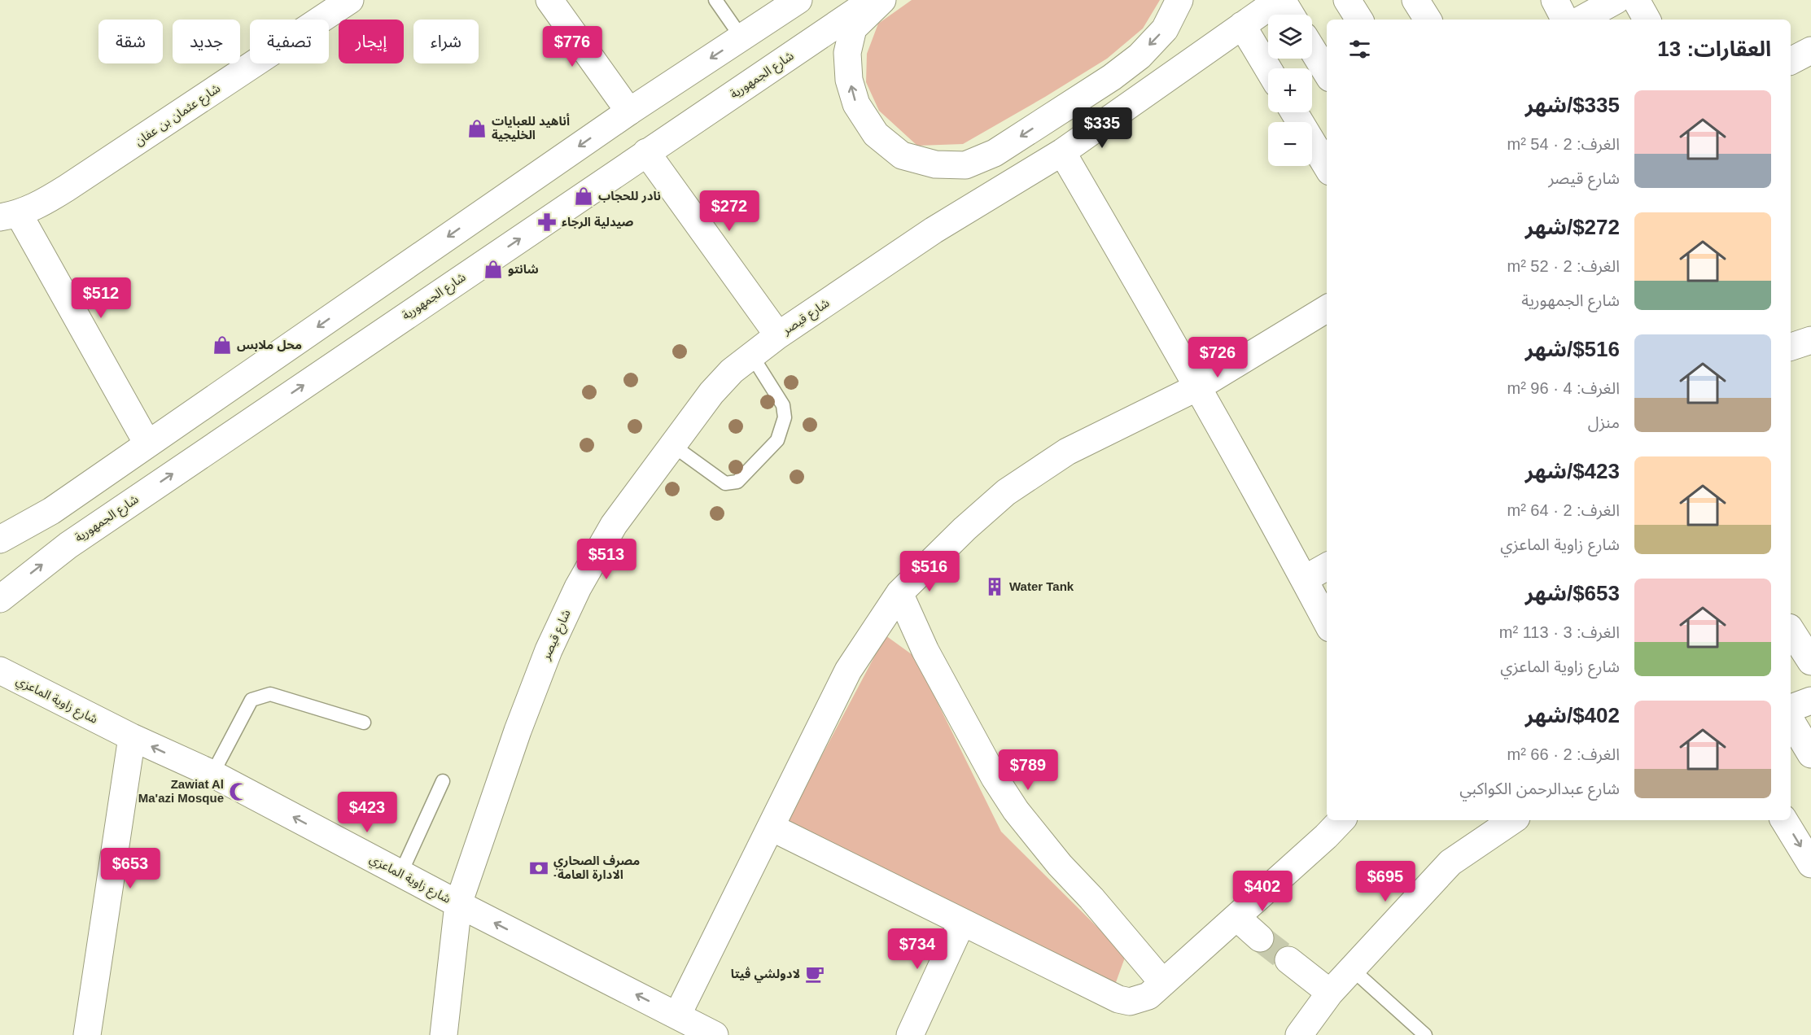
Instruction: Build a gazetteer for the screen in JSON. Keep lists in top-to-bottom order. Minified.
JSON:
{"streets":{"main road":["شارع الجمهورية","شارع عثمان بن عفان","شارع قيصر","شارع زاوية الماعزي"]},"crossings":[["شارع قيصر","شارع زاوية الماعزي"]],"one_way":["شارع زاوية الماعزي"],"places":{"shop":["أناهيد للعبايات الخليجية","نادر للحجاب","شانتو","محل ملابس"],"pharmacy":["صيدلية الرجاء"],"building":["Water Tank"],"mosque":["Zawiat Al Ma'azi Mosque"],"bank":["مصرف الصحاري -الادارة العامة"],"cafe":["لادولشي ڤيتا"]},"page":{"map_buttons":["+","−"],"chip":["شراء","إيجار","تصفية","جديد","شقة"],"heading":"العقارات: 13","price":["$776","$335","$272","$512","$726","$513","$516","$789","$423","$653","$695","$402","$734"],"list":[{"name":"$335/شهر","note":"الغرف: 2 · 54 m² · شارع قيصر"},{"name":"$272/شهر","note":"الغرف: 2 · 52 m² · شارع الجمهورية"},{"name":"$516/شهر","note":"الغرف: 4 · 96 m² · منزل"},{"name":"$423/شهر","note":"الغرف: 2 · 64 m² · شارع زاوية الماعزي"},{"name":"$653/شهر","note":"الغرف: 3 · 113 m² · شارع زاوية الماعزي"},{"name":"$402/شهر","note":"الغرف: 2 · 66 m² · شارع عبدالرحمن الكواكبي"}]}}
